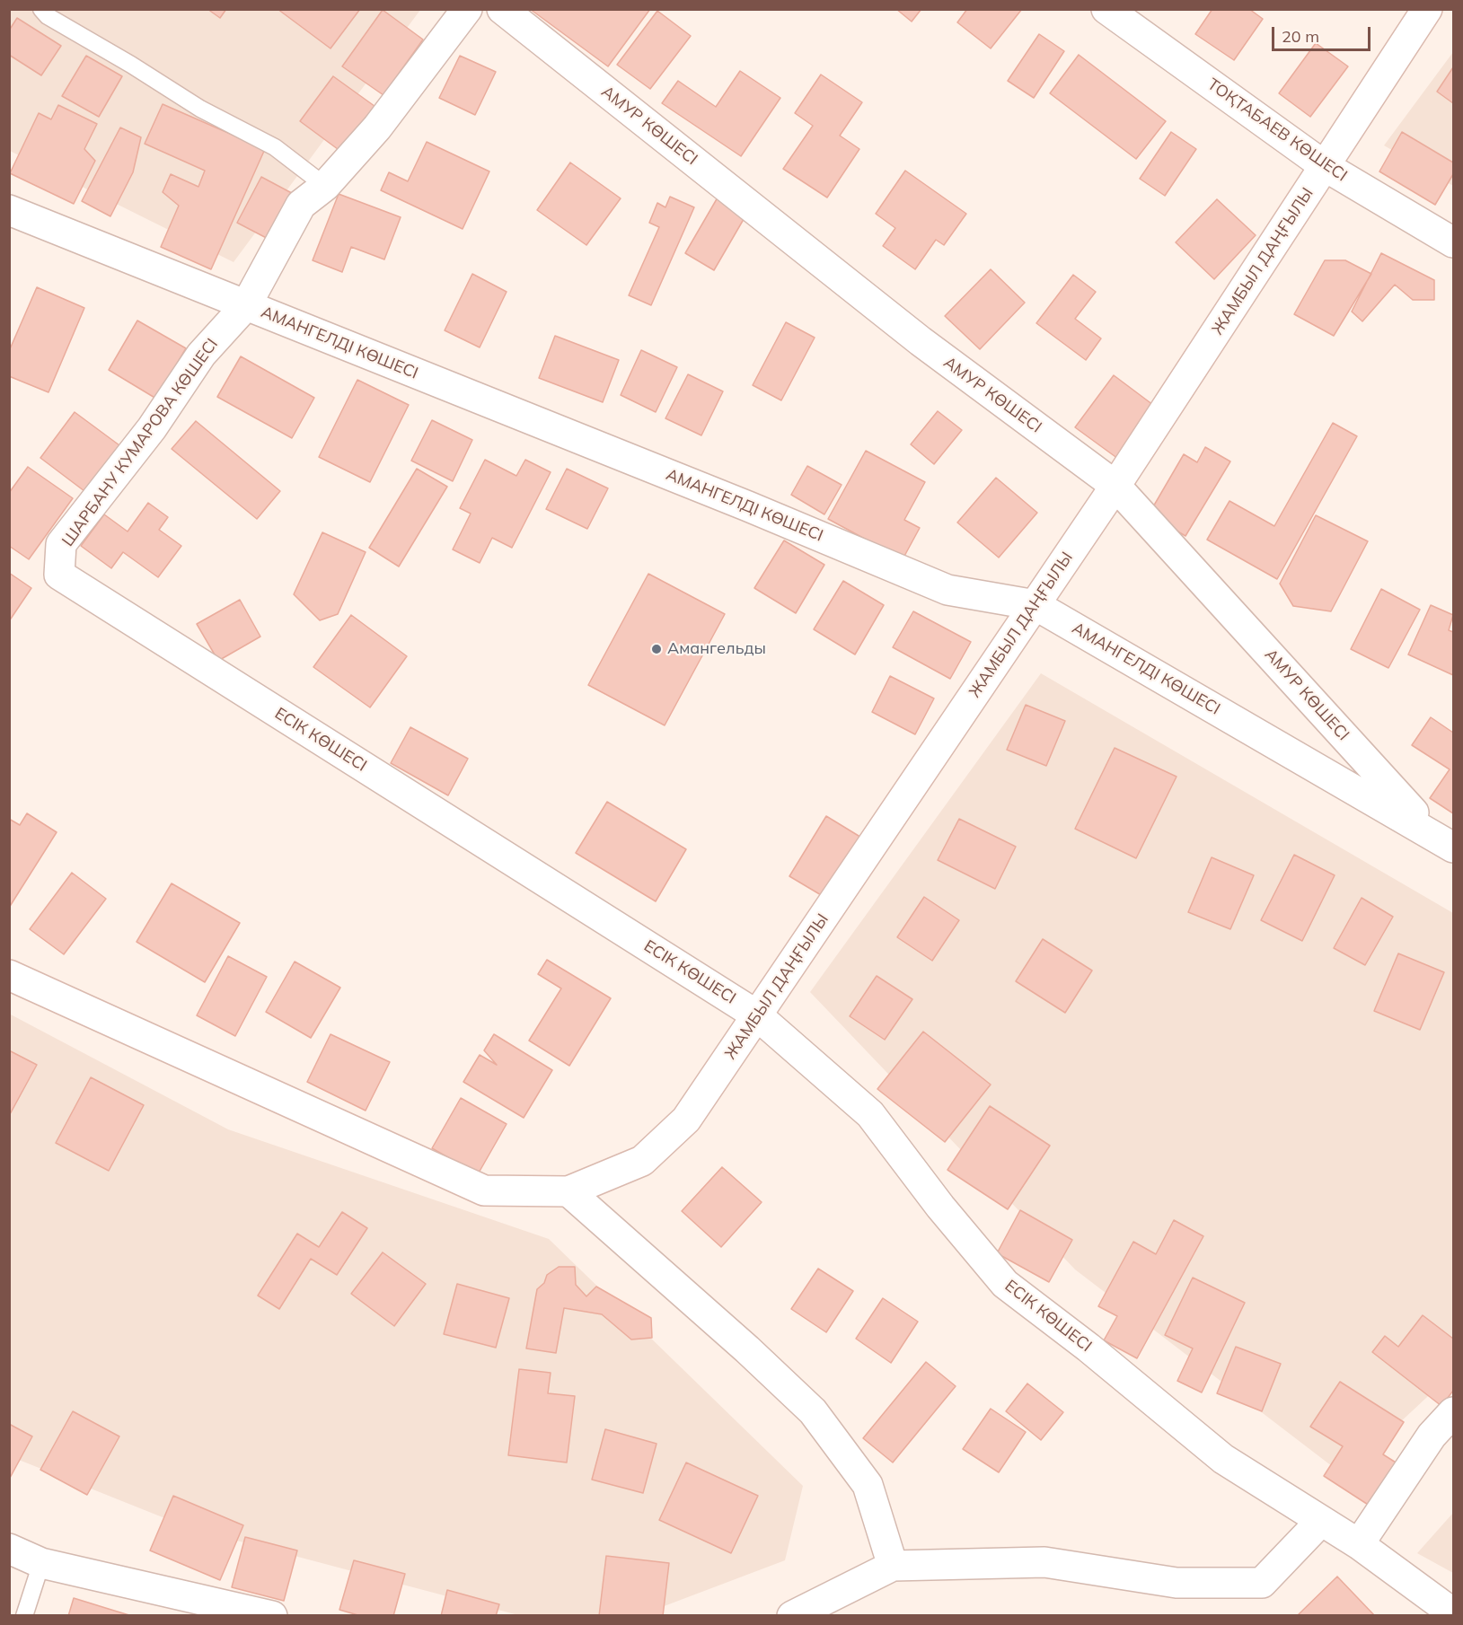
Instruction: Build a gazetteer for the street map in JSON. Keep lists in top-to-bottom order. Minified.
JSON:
{"streets":{"street":["АМУР КӨШЕСІ","ТОҚТАБАЕВ КӨШЕСІ","ЖАМБЫЛ ДАҢҒЫЛЫ","АМАНГЕЛДІ КӨШЕСІ","ШАРБАНУ КУМАРОВА КӨШЕСІ","ЕСІК КӨШЕСІ"]},"crossings":[["АМУР КӨШЕСІ","ЖАМБЫЛ ДАҢҒЫЛЫ"],["АМУР КӨШЕСІ","АМАНГЕЛДІ КӨШЕСІ"],["ТОҚТАБАЕВ КӨШЕСІ","ЖАМБЫЛ ДАҢҒЫЛЫ"],["ЖАМБЫЛ ДАҢҒЫЛЫ","АМАНГЕЛДІ КӨШЕСІ"],["ЖАМБЫЛ ДАҢҒЫЛЫ","ЕСІК КӨШЕСІ"],["АМАНГЕЛДІ КӨШЕСІ","ШАРБАНУ КУМАРОВА КӨШЕСІ"],["ШАРБАНУ КУМАРОВА КӨШЕСІ","ЕСІК КӨШЕСІ"]],"places":["Амангельды"],"scale_bar":"20 m"}
